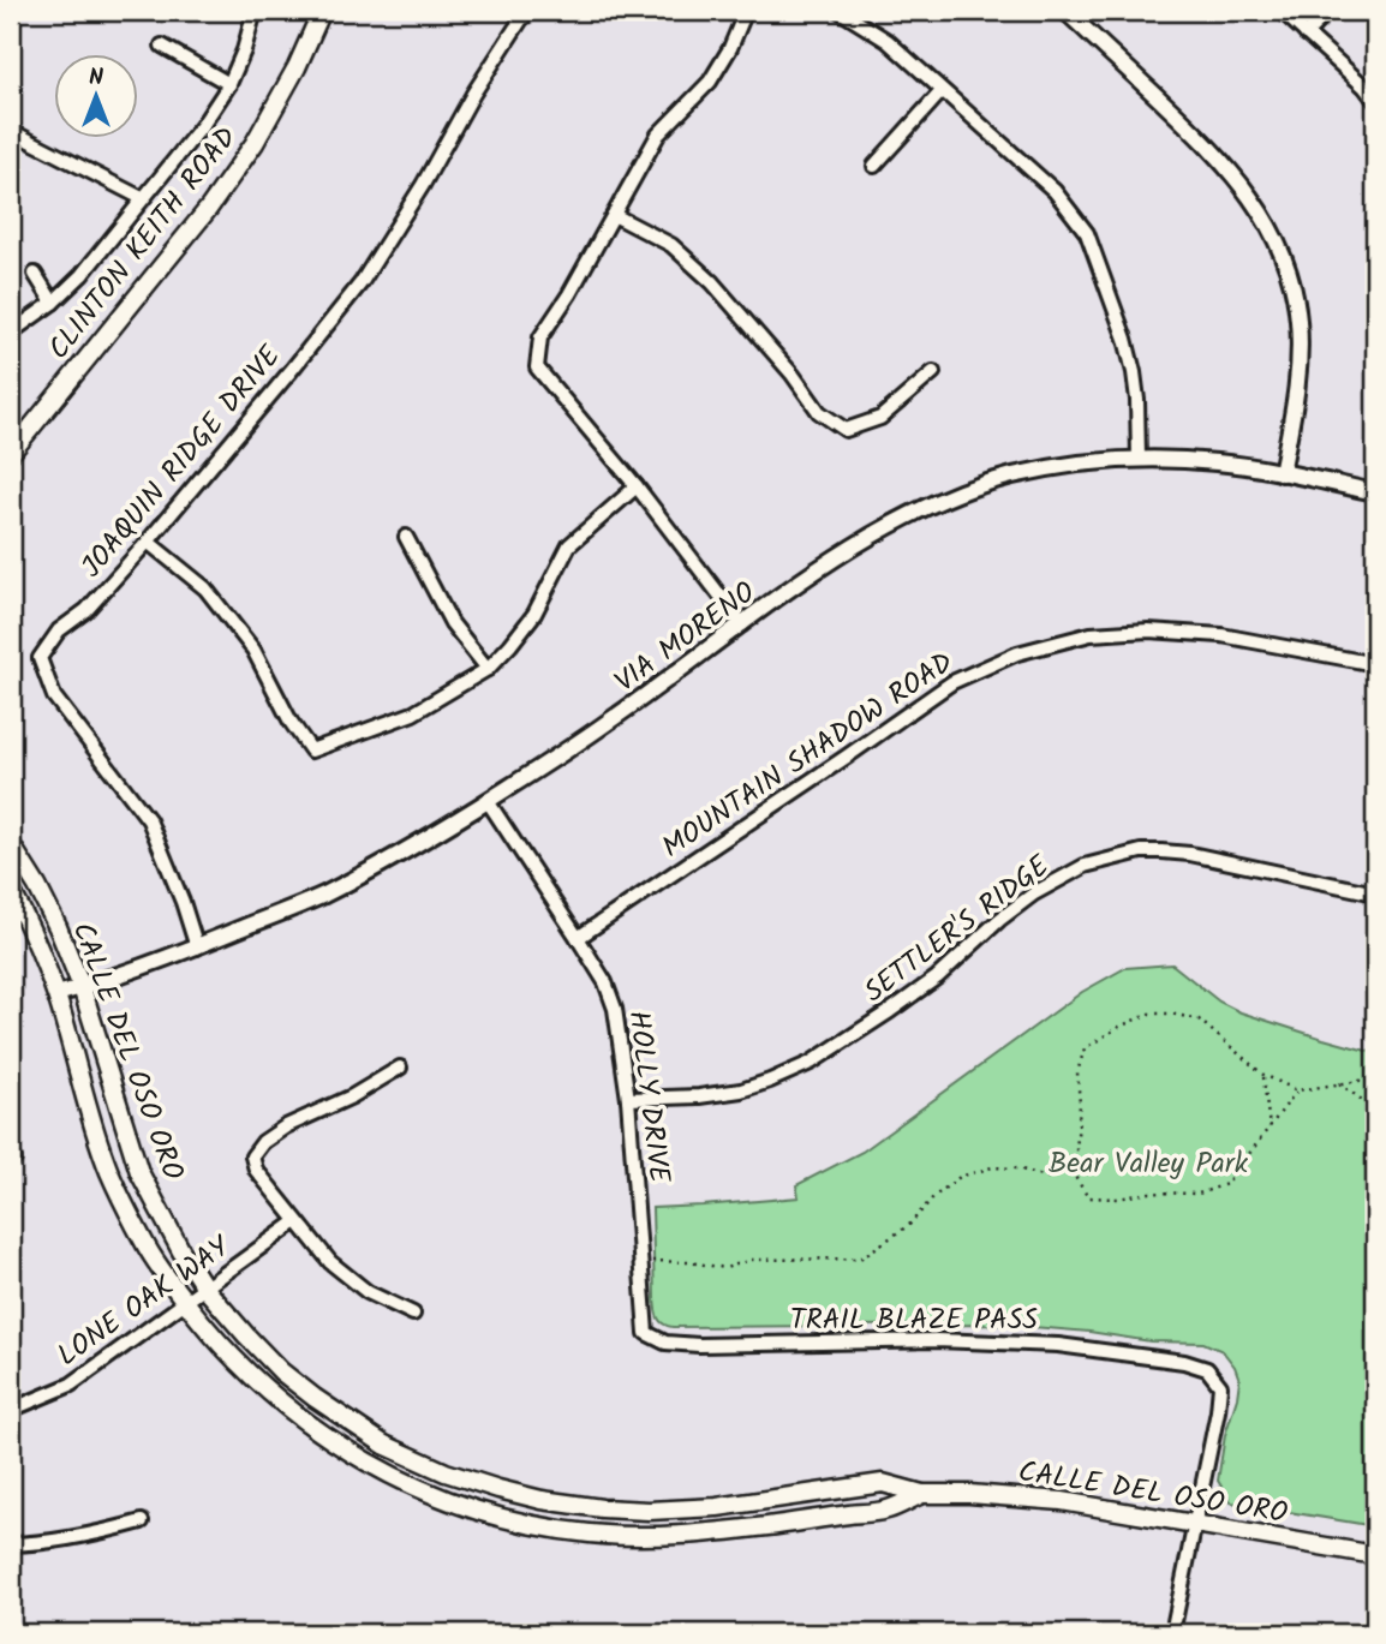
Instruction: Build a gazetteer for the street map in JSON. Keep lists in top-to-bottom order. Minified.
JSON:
{"streets":{"main road":["CLINTON KEITH ROAD","CALLE DEL OSO ORO"],"street":["JOAQUIN RIDGE DRIVE","VIA MORENO","MOUNTAIN SHADOW ROAD","SETTLER'S RIDGE","HOLLY DRIVE","LONE OAK WAY","TRAIL BLAZE PASS"]},"crossings":[["JOAQUIN RIDGE DRIVE","VIA MORENO"],["VIA MORENO","CALLE DEL OSO ORO"],["VIA MORENO","HOLLY DRIVE"],["MOUNTAIN SHADOW ROAD","HOLLY DRIVE"],["SETTLER'S RIDGE","HOLLY DRIVE"],["CALLE DEL OSO ORO","LONE OAK WAY"],["CALLE DEL OSO ORO","TRAIL BLAZE PASS"],["HOLLY DRIVE","TRAIL BLAZE PASS"]],"parks":["Bear Valley Park"],"north":"top"}
